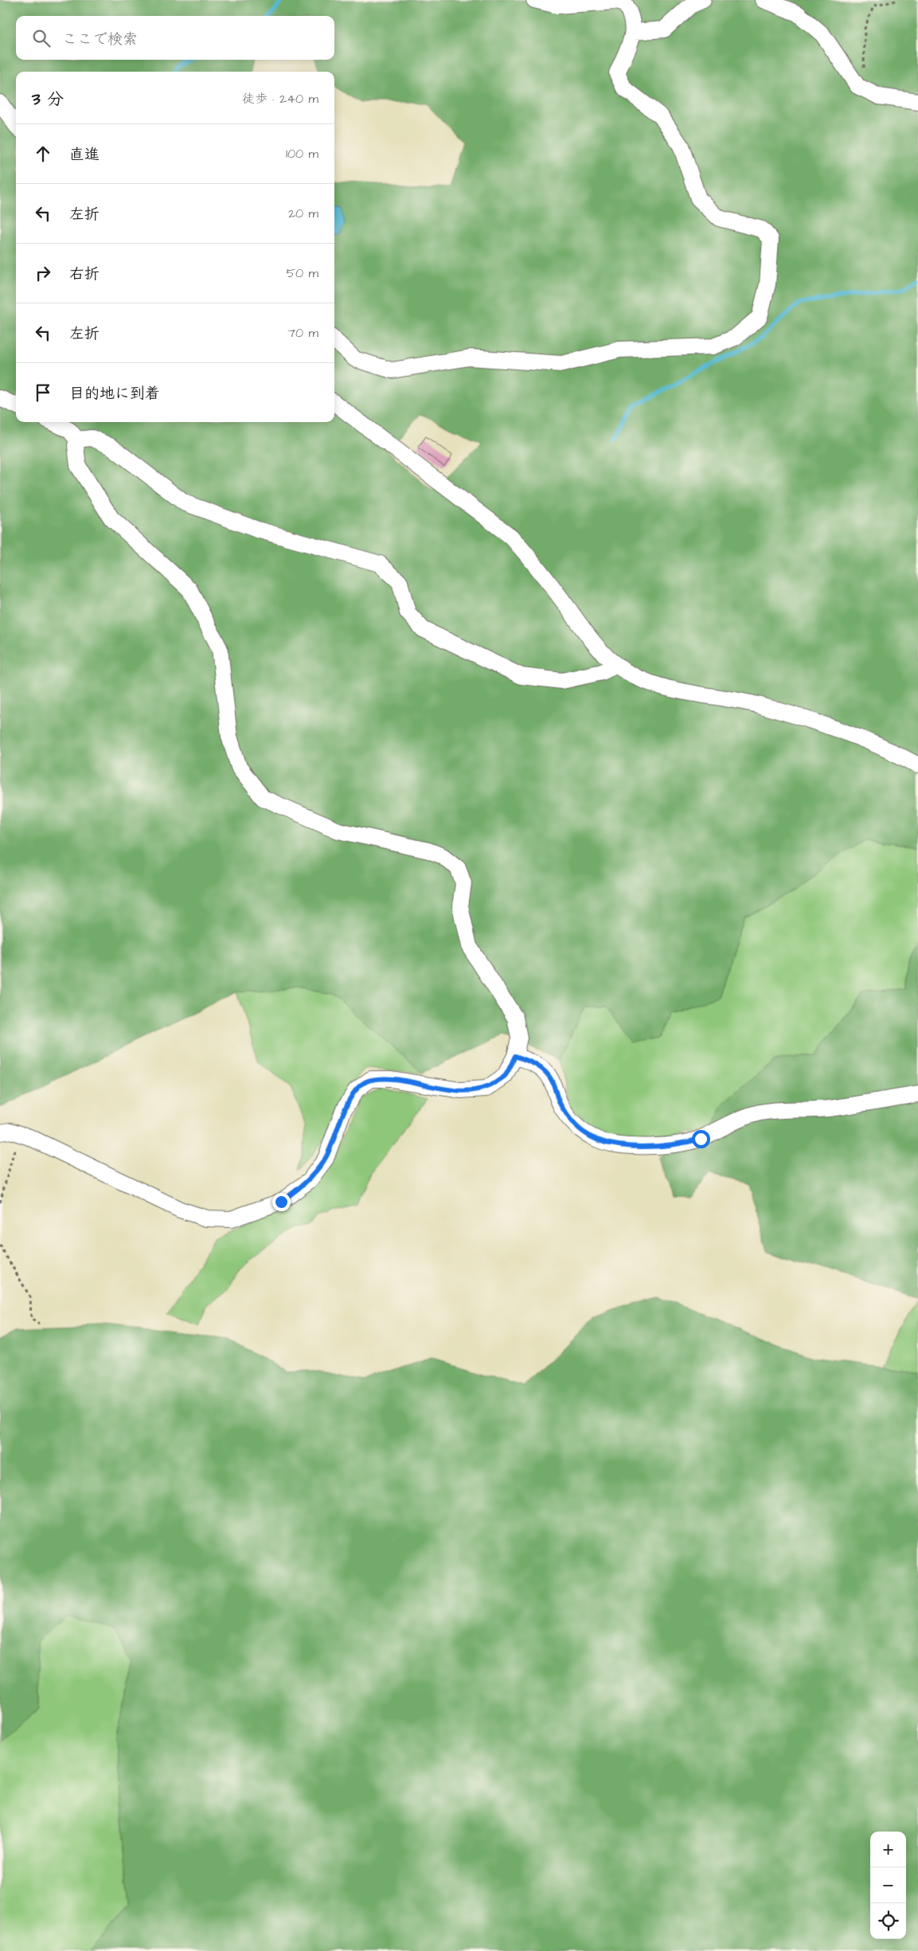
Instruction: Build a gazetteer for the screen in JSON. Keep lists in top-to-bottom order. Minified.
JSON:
{"page":{"search":"ここで検索","heading":["3 分","徒歩 · 240 m"],"list":[["直進","100 m"],["左折","20 m"],["右折","50 m"],["左折","70 m"],"目的地に到着"],"map_buttons":["+","−"]}}
